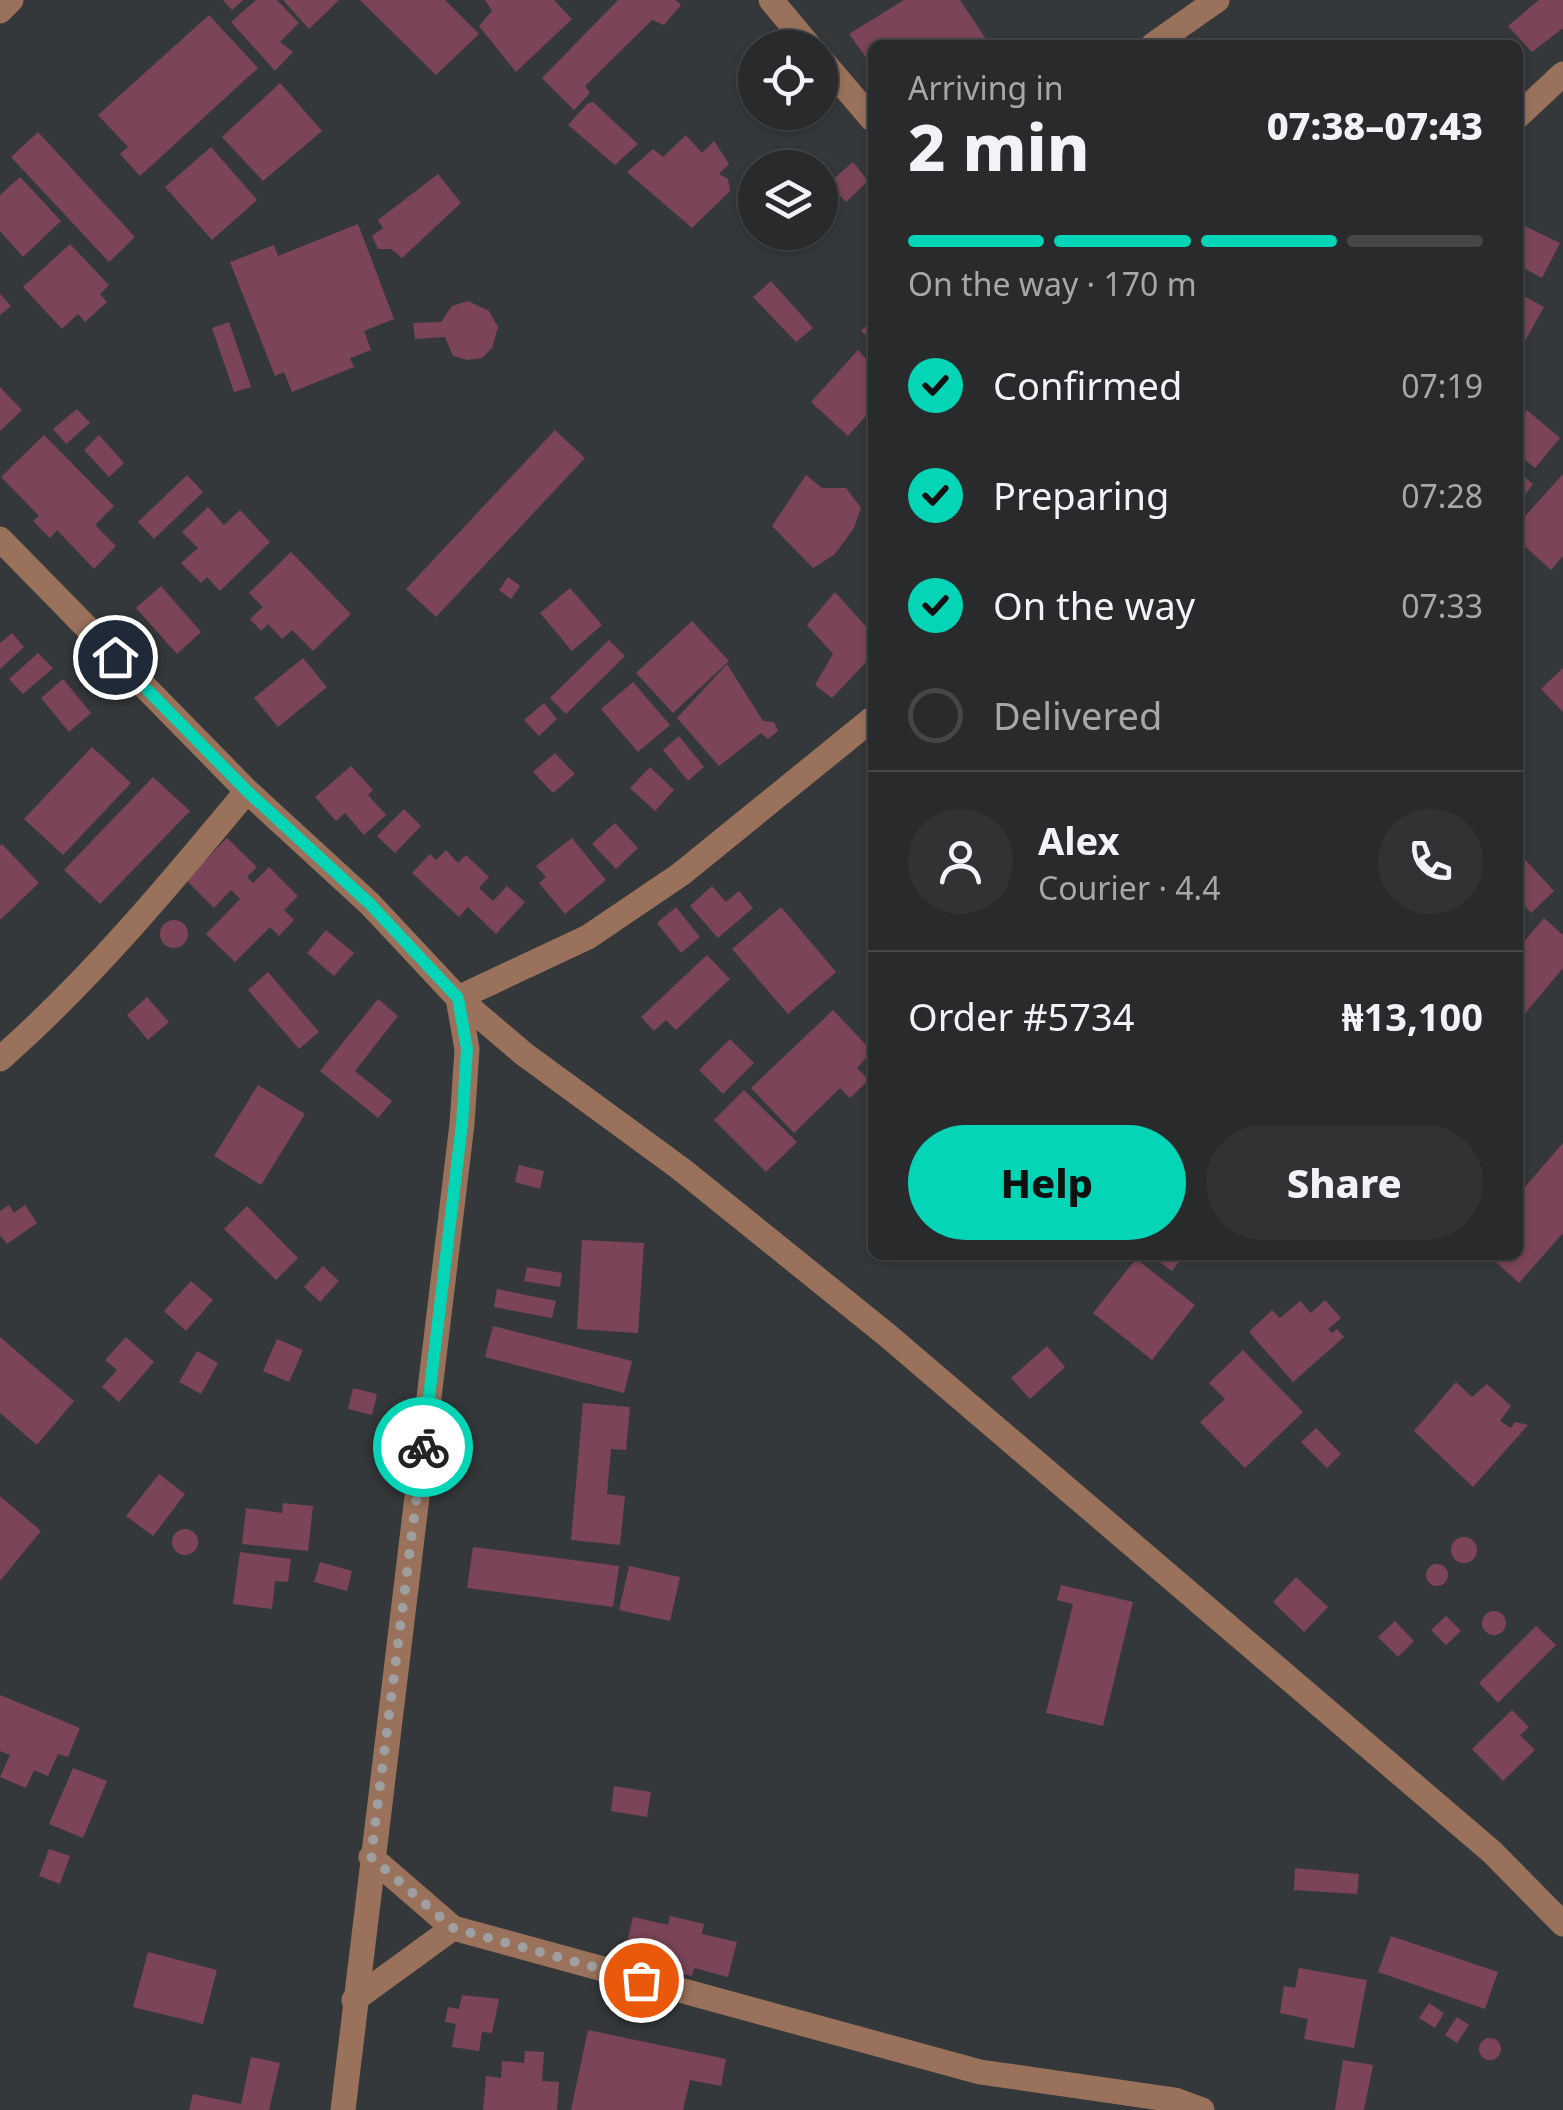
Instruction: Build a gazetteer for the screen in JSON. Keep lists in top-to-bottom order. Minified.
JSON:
{"page":{"heading":["2 min","Arriving in","07:38–07:43"],"panel":["Alex","Courier · 4.4","Order #5734","₦13,100"],"bar":"On the way · 170 m","list":[["Confirmed","07:19"],["Preparing","07:28"],["On the way","07:33"],"Delivered"],"buttons":["Help","Share"]}}
